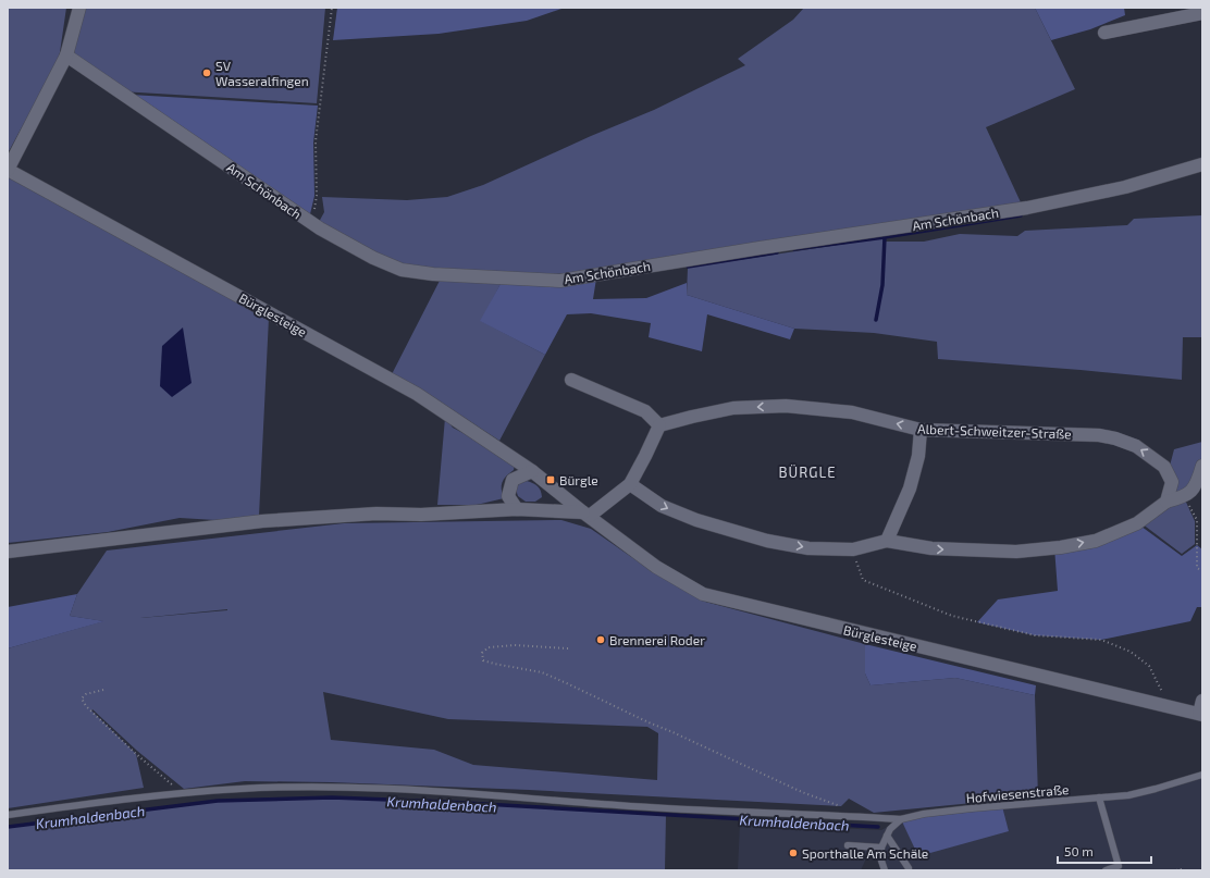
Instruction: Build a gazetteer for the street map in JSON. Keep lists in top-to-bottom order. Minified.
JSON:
{"streets":{"street":["Am Schönbach","Bürglesteige","Albert-Schweitzer-Straße"],"lane":["Hofwiesenstraße"]},"one_way":["Albert-Schweitzer-Straße"],"districts":["BÜRGLE"],"water":["Krumhaldenbach"],"places":{"other":["SV Wasseralfingen","Brennerei Roder","Sporthalle Am Schäle"],"transit":["Bürgle"]},"scale_bar":"50 m"}
